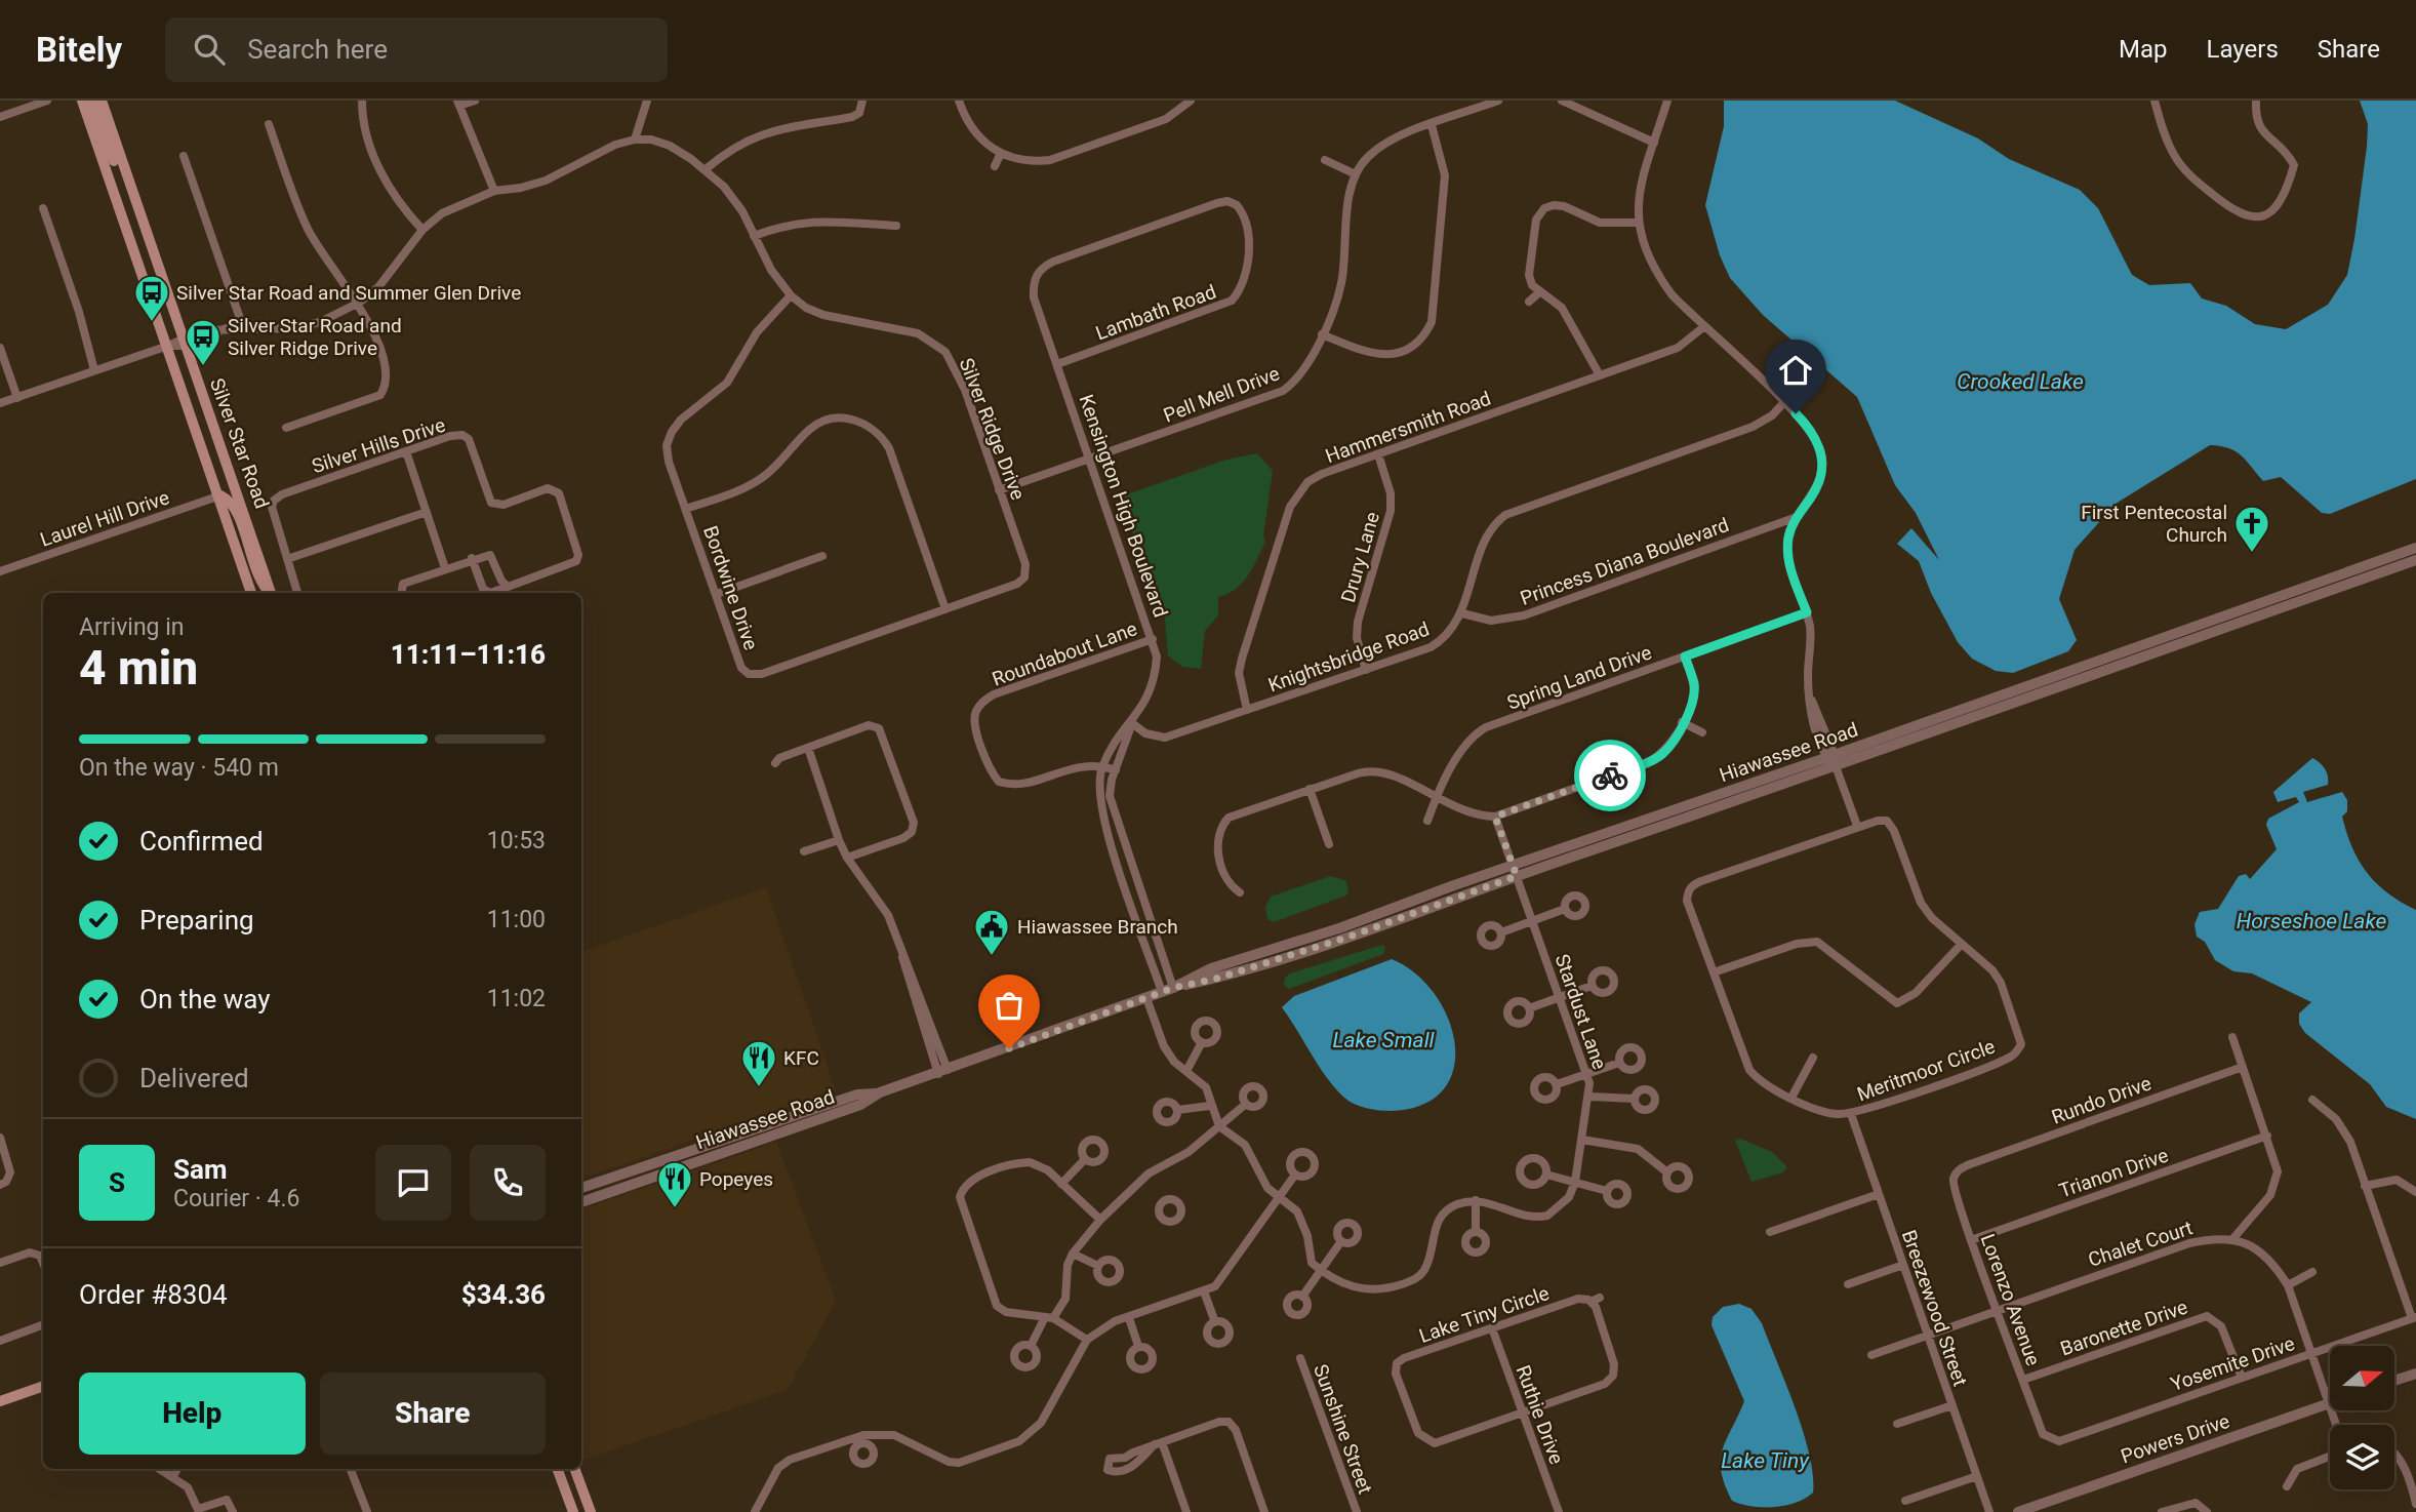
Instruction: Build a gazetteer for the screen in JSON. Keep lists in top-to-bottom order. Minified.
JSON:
{"streets":{"main road":["Silver Star Road"],"street":["Lambath Road","Pell Mell Drive","Hammersmith Road","Silver Ridge Drive","Silver Hills Drive","Kensington High Boulevard","Laurel Hill Drive","Drury Lane","Princess Diana Boulevard","Bordwine Drive","Roundabout Lane","Knightsbridge Road","Spring Land Drive","Hiawassee Road","Stardust Lane","Meritmoor Circle","Rundo Drive","Trianon Drive","Chalet Court","Lorenzo Avenue","Breezewood Street","Lake Tiny Circle","Baronette Drive","Yosemite Drive","Ruthie Drive","Sunshine Street","Powers Drive"]},"crossings":[["Lambath Road","Kensington High Boulevard"],["Pell Mell Drive","Silver Ridge Drive"],["Pell Mell Drive","Kensington High Boulevard"],["Hammersmith Road","Drury Lane"],["Hammersmith Road","Knightsbridge Road"],["Silver Ridge Drive","Bordwine Drive"],["Silver Star Road","Laurel Hill Drive"],["Kensington High Boulevard","Roundabout Lane"],["Kensington High Boulevard","Knightsbridge Road"],["Kensington High Boulevard","Hiawassee Road"],["Drury Lane","Knightsbridge Road"],["Princess Diana Boulevard","Knightsbridge Road"],["Hiawassee Road","Stardust Lane"],["Meritmoor Circle","Breezewood Street"],["Rundo Drive","Lorenzo Avenue"],["Trianon Drive","Lorenzo Avenue"],["Chalet Court","Lorenzo Avenue"],["Chalet Court","Breezewood Street"],["Lorenzo Avenue","Baronette Drive"],["Lorenzo Avenue","Yosemite Drive"],["Lake Tiny Circle","Ruthie Drive"],["Baronette Drive","Yosemite Drive"]],"water":["Crooked Lake","Horseshoe Lake","Lake Small","Lake Tiny"],"places":{"bus stop":["Silver Star Road and Summer Glen Drive","Silver Star Road and Silver Ridge Drive"],"church":["First Pentecostal Church"],"public building":["Hiawassee Branch"],"restaurant":["KFC","Popeyes"]},"north":"right","page":{"header":"Bitely","search":"Search here","nav":["Map","Layers","Share"],"heading":["4 min","Arriving in","11:11–11:16"],"panel":["Sam","Courier · 4.6","Order #8304","$34.36"],"bar":"On the way · 540 m","list":[["Confirmed","10:53"],["Preparing","11:00"],["On the way","11:02"],"Delivered"],"round":"S","buttons":["Help","Share"]}}
